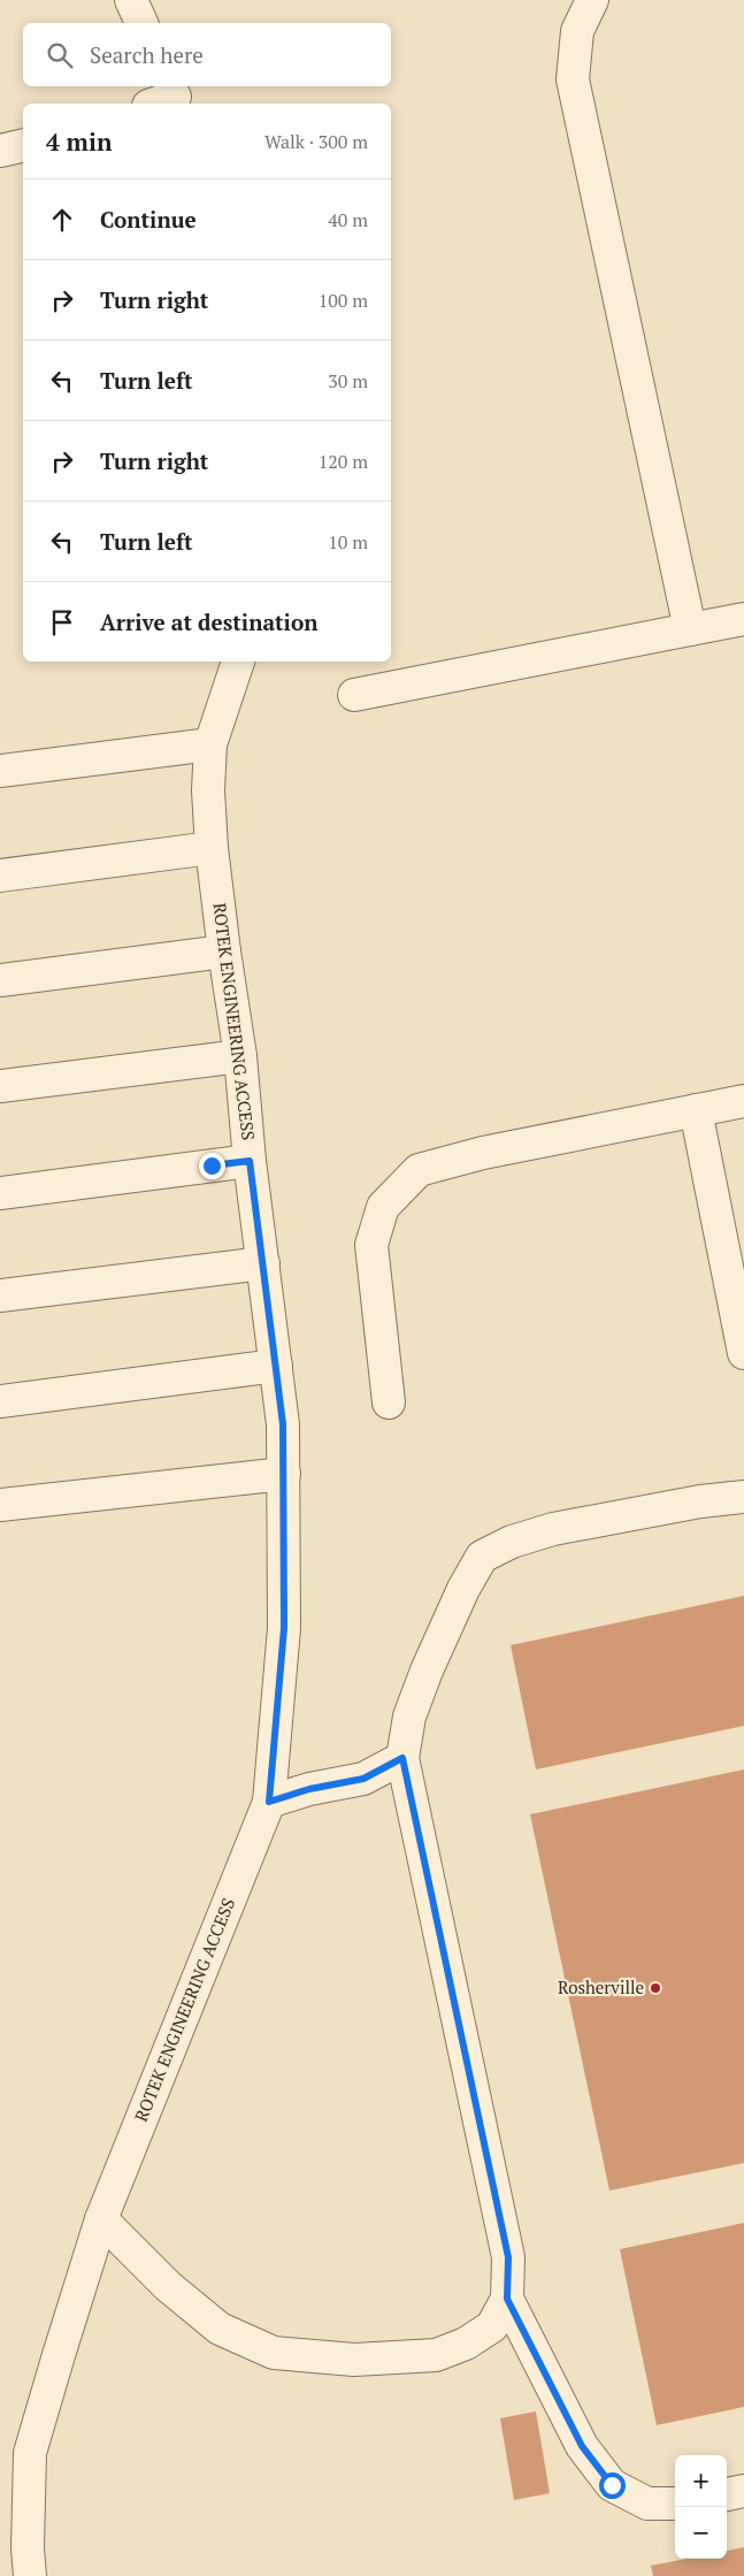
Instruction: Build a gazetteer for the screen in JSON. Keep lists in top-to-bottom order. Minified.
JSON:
{"streets":{"street":["ROTEK ENGINEERING ACCESS"]},"places":["Rosherville"],"page":{"search":"Search here","heading":["4 min","Walk · 300 m"],"list":[["Continue","40 m"],["Turn right","100 m"],["Turn left","30 m"],["Turn right","120 m"],["Turn left","10 m"],"Arrive at destination"],"map_buttons":["+","−"]}}
